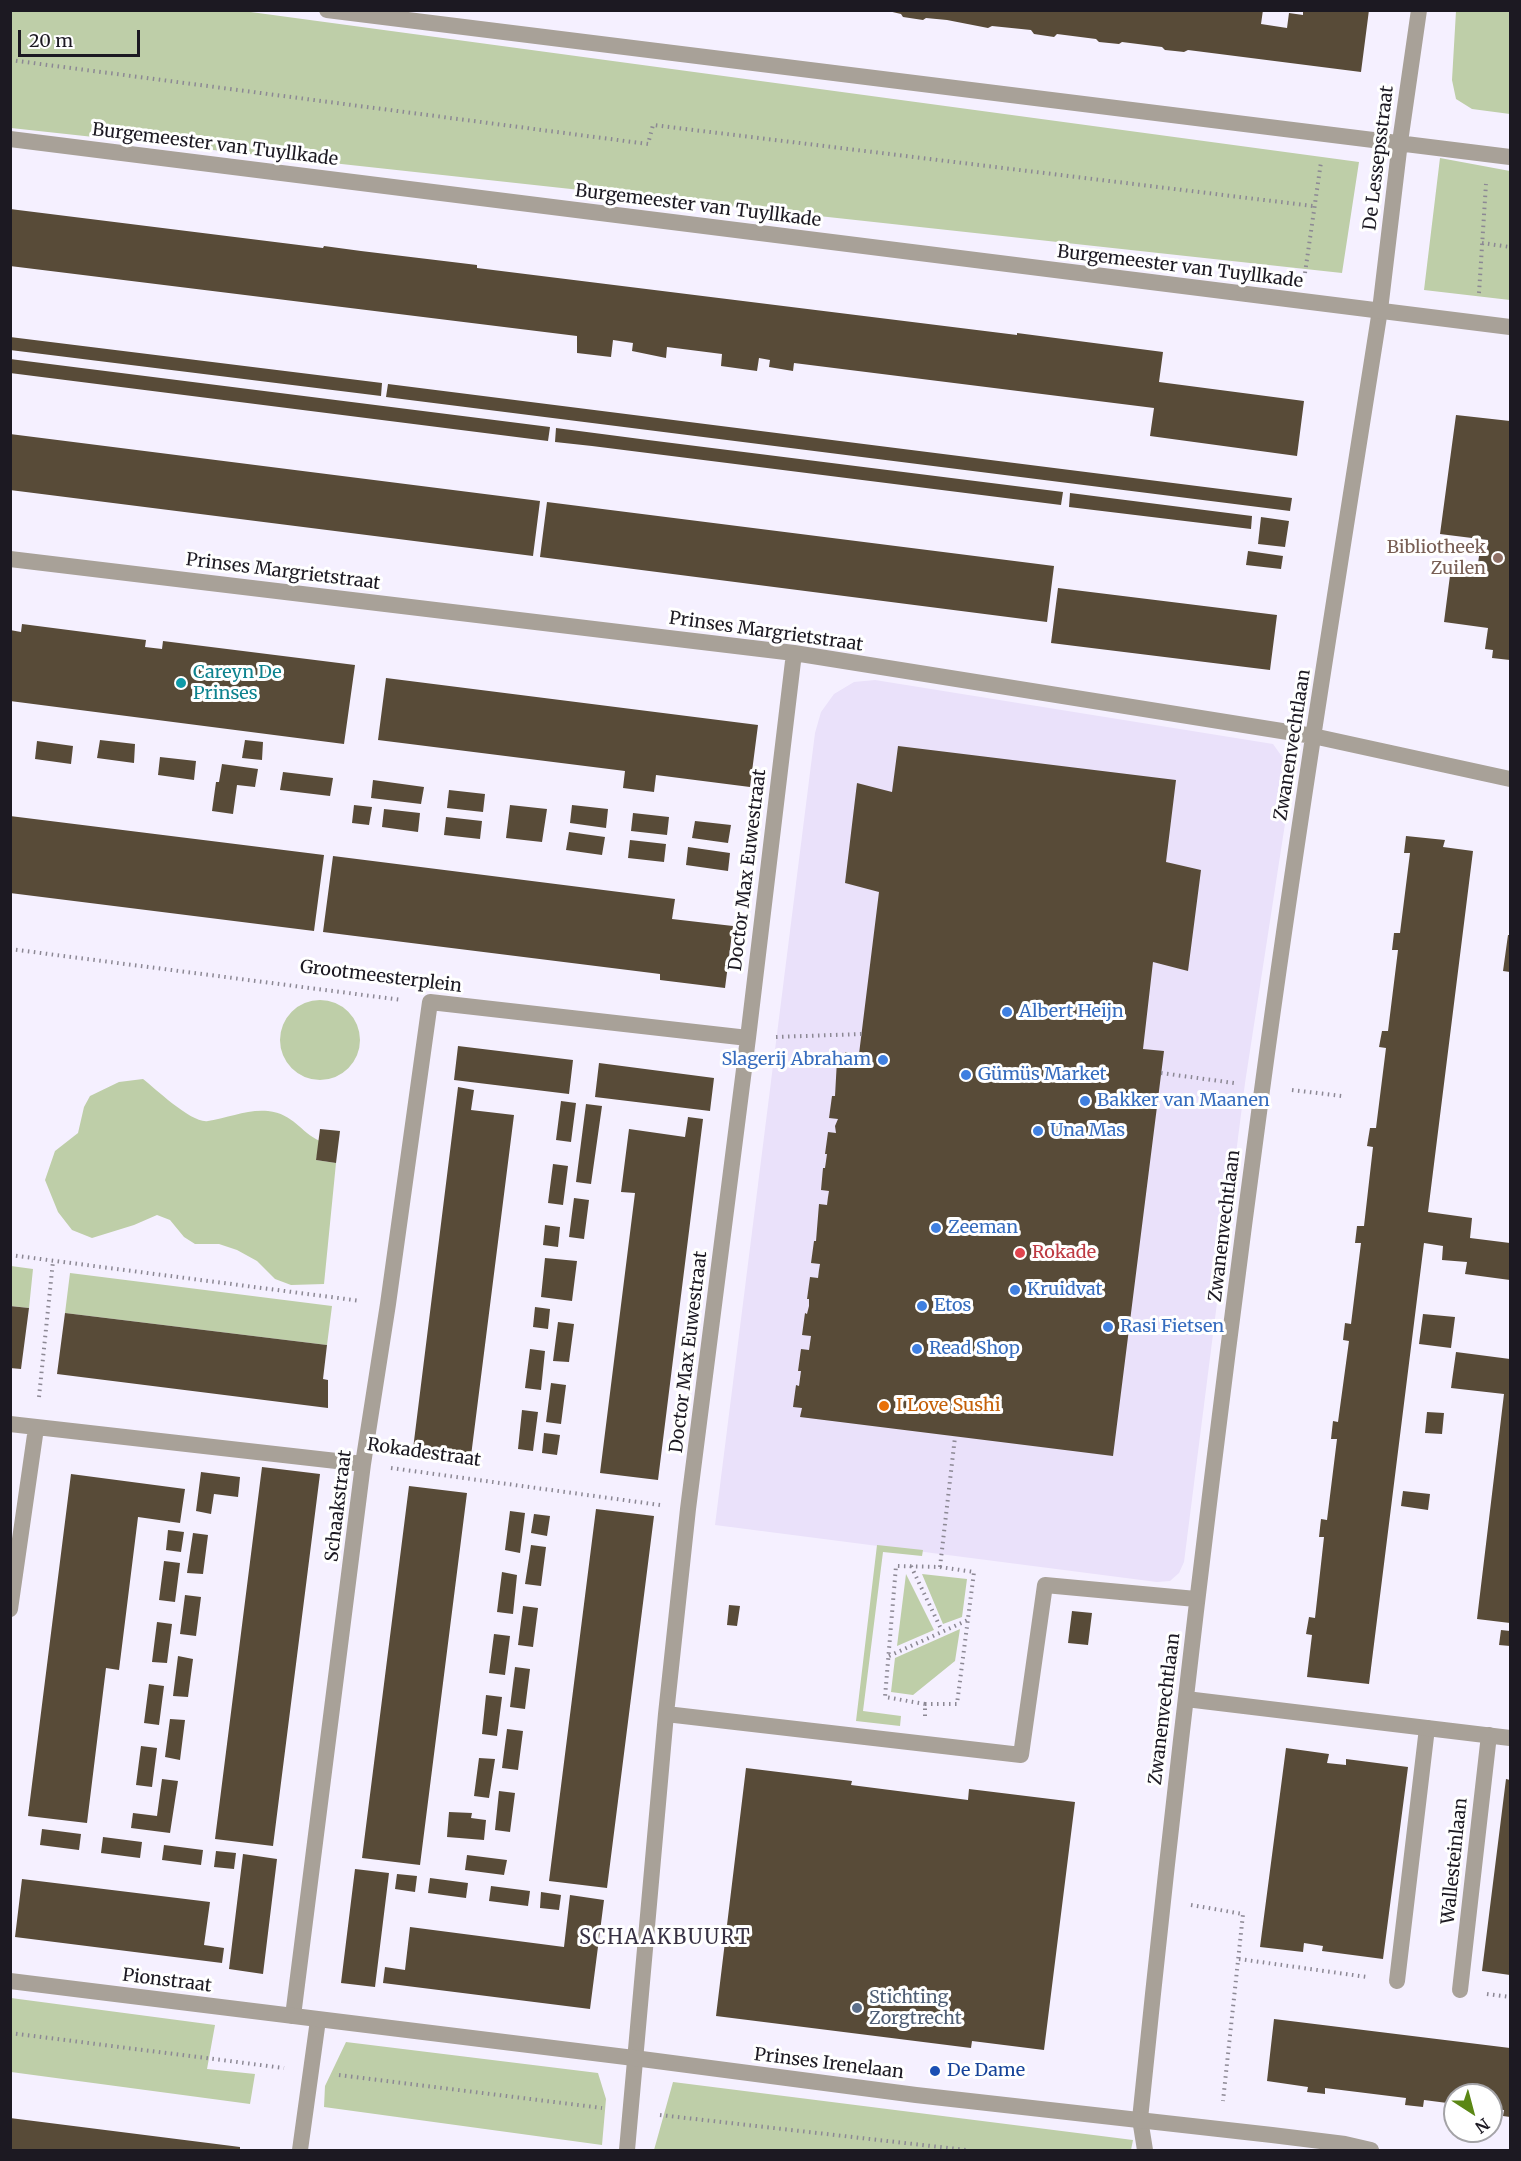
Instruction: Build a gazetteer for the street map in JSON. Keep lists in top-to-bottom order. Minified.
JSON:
{"streets":{"street":["Burgemeester van Tuyllkade","De Lessepsstraat","Prinses Margrietstraat","Zwanenvechtlaan","Doctor Max Euwestraat","Grootmeesterplein","Rokadestraat","Schaakstraat","Wallesteinlaan","Pionstraat","Prinses Irenelaan"]},"crossings":[["Burgemeester van Tuyllkade","De Lessepsstraat"],["Burgemeester van Tuyllkade","Zwanenvechtlaan"],["De Lessepsstraat","Zwanenvechtlaan"],["Prinses Margrietstraat","Zwanenvechtlaan"],["Prinses Margrietstraat","Doctor Max Euwestraat"],["Zwanenvechtlaan","Prinses Irenelaan"],["Doctor Max Euwestraat","Grootmeesterplein"],["Doctor Max Euwestraat","Rokadestraat"],["Doctor Max Euwestraat","Prinses Irenelaan"],["Grootmeesterplein","Schaakstraat"],["Rokadestraat","Schaakstraat"],["Schaakstraat","Pionstraat"],["Pionstraat","Prinses Irenelaan"]],"districts":["SCHAAKBUURT"],"places":["Bibliotheek Zuilen","Careyn De Prinses","Albert Heijn","Slagerij Abraham","Gümüs Market","Bakker van Maanen","Una Mas","Zeeman","Rokade","Kruidvat","Etos","Rasi Fietsen","Read Shop","I Love Sushi","Stichting Zorgtrecht","De Dame"],"scale_bar":"20 m","north":"bottom right"}
